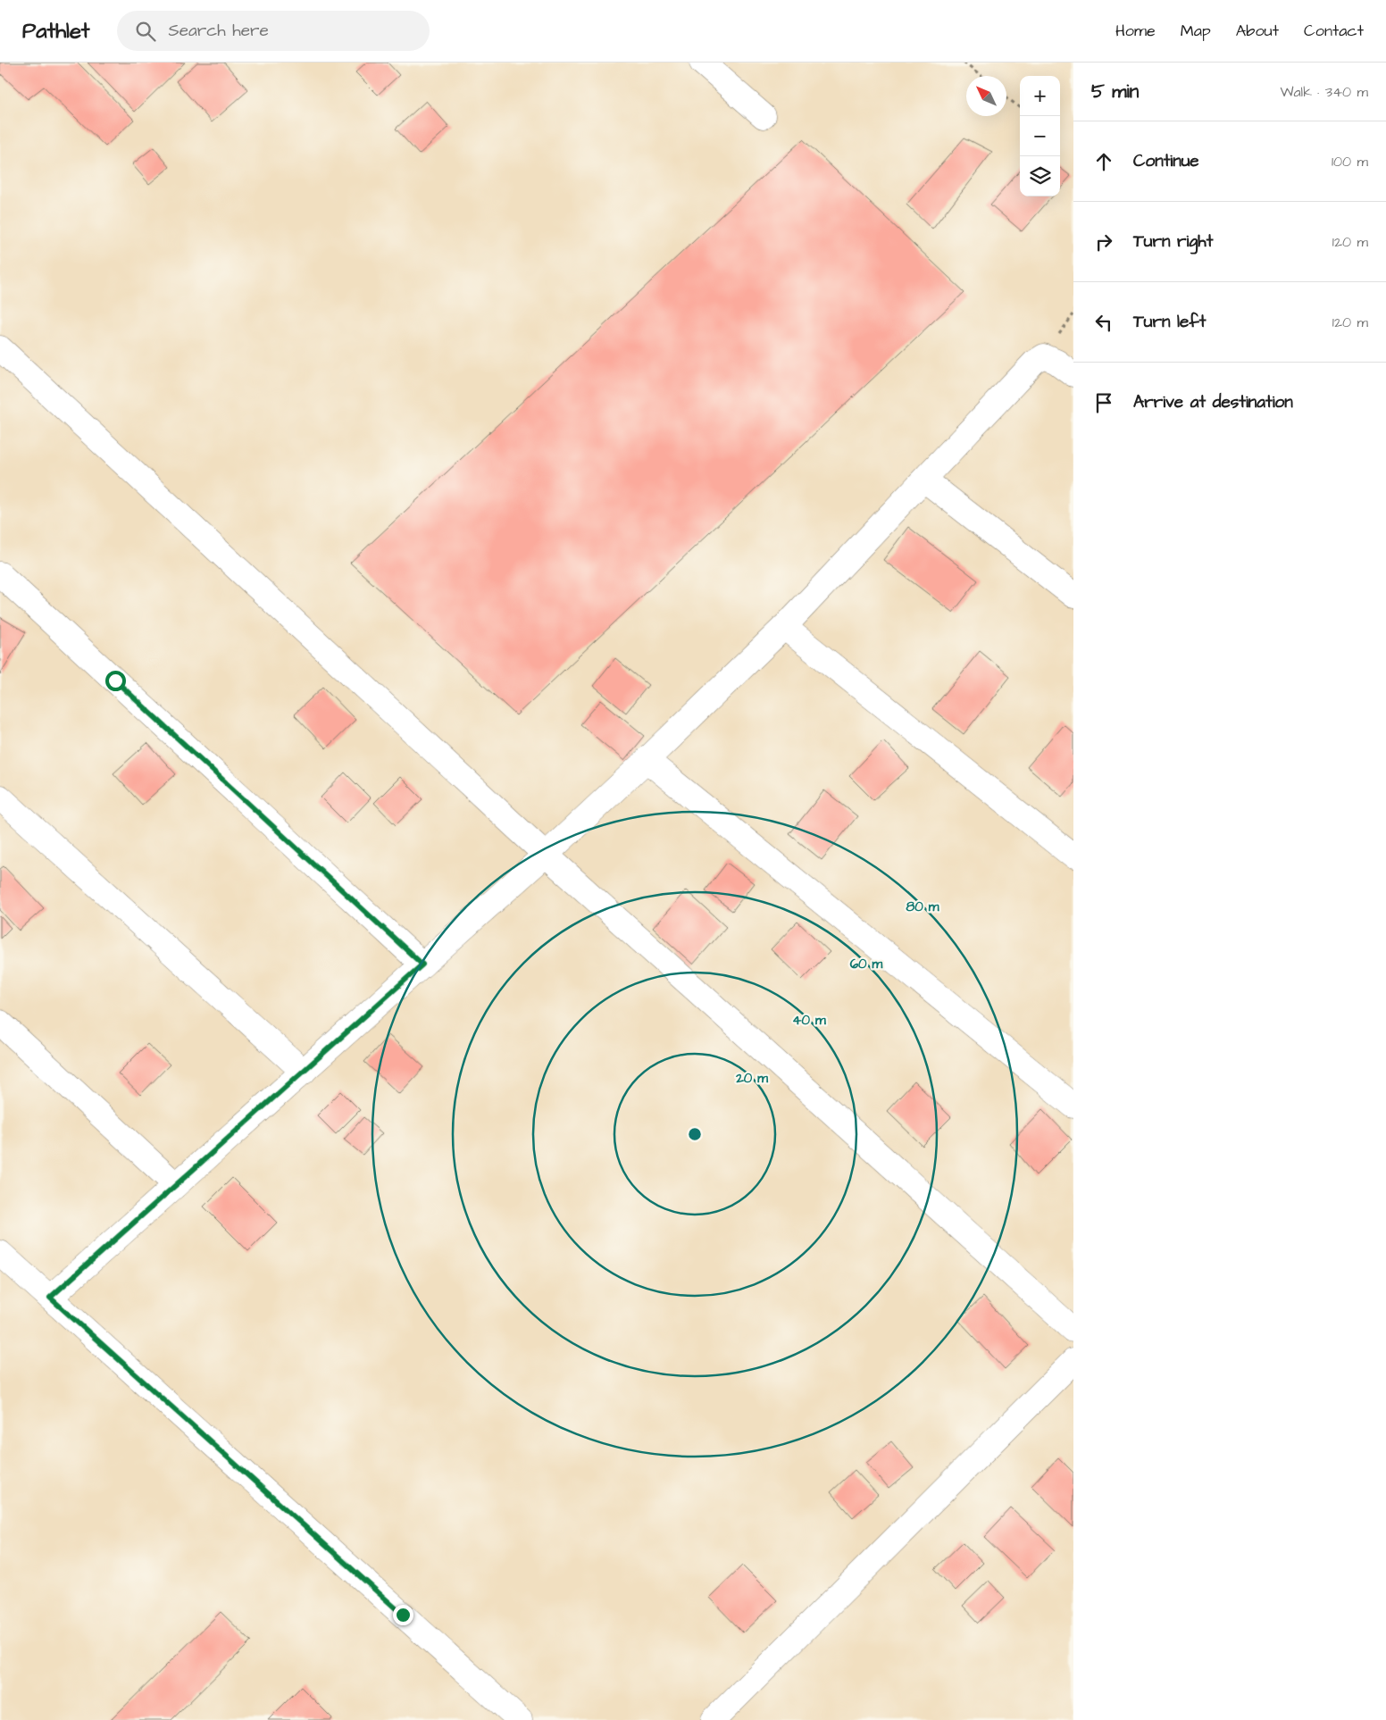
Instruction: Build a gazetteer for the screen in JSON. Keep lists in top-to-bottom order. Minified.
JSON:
{"north":"top left","page":{"header":"Pathlet","search":"Search here","nav":["Home","Map","About","Contact"],"heading":["5 min","Walk · 340 m"],"map_buttons":["+","−"],"list":[["Continue","100 m"],["Turn right","120 m"],["Turn left","120 m"],"Arrive at destination"]},"rings":["80 m","60 m","40 m","20 m"]}
